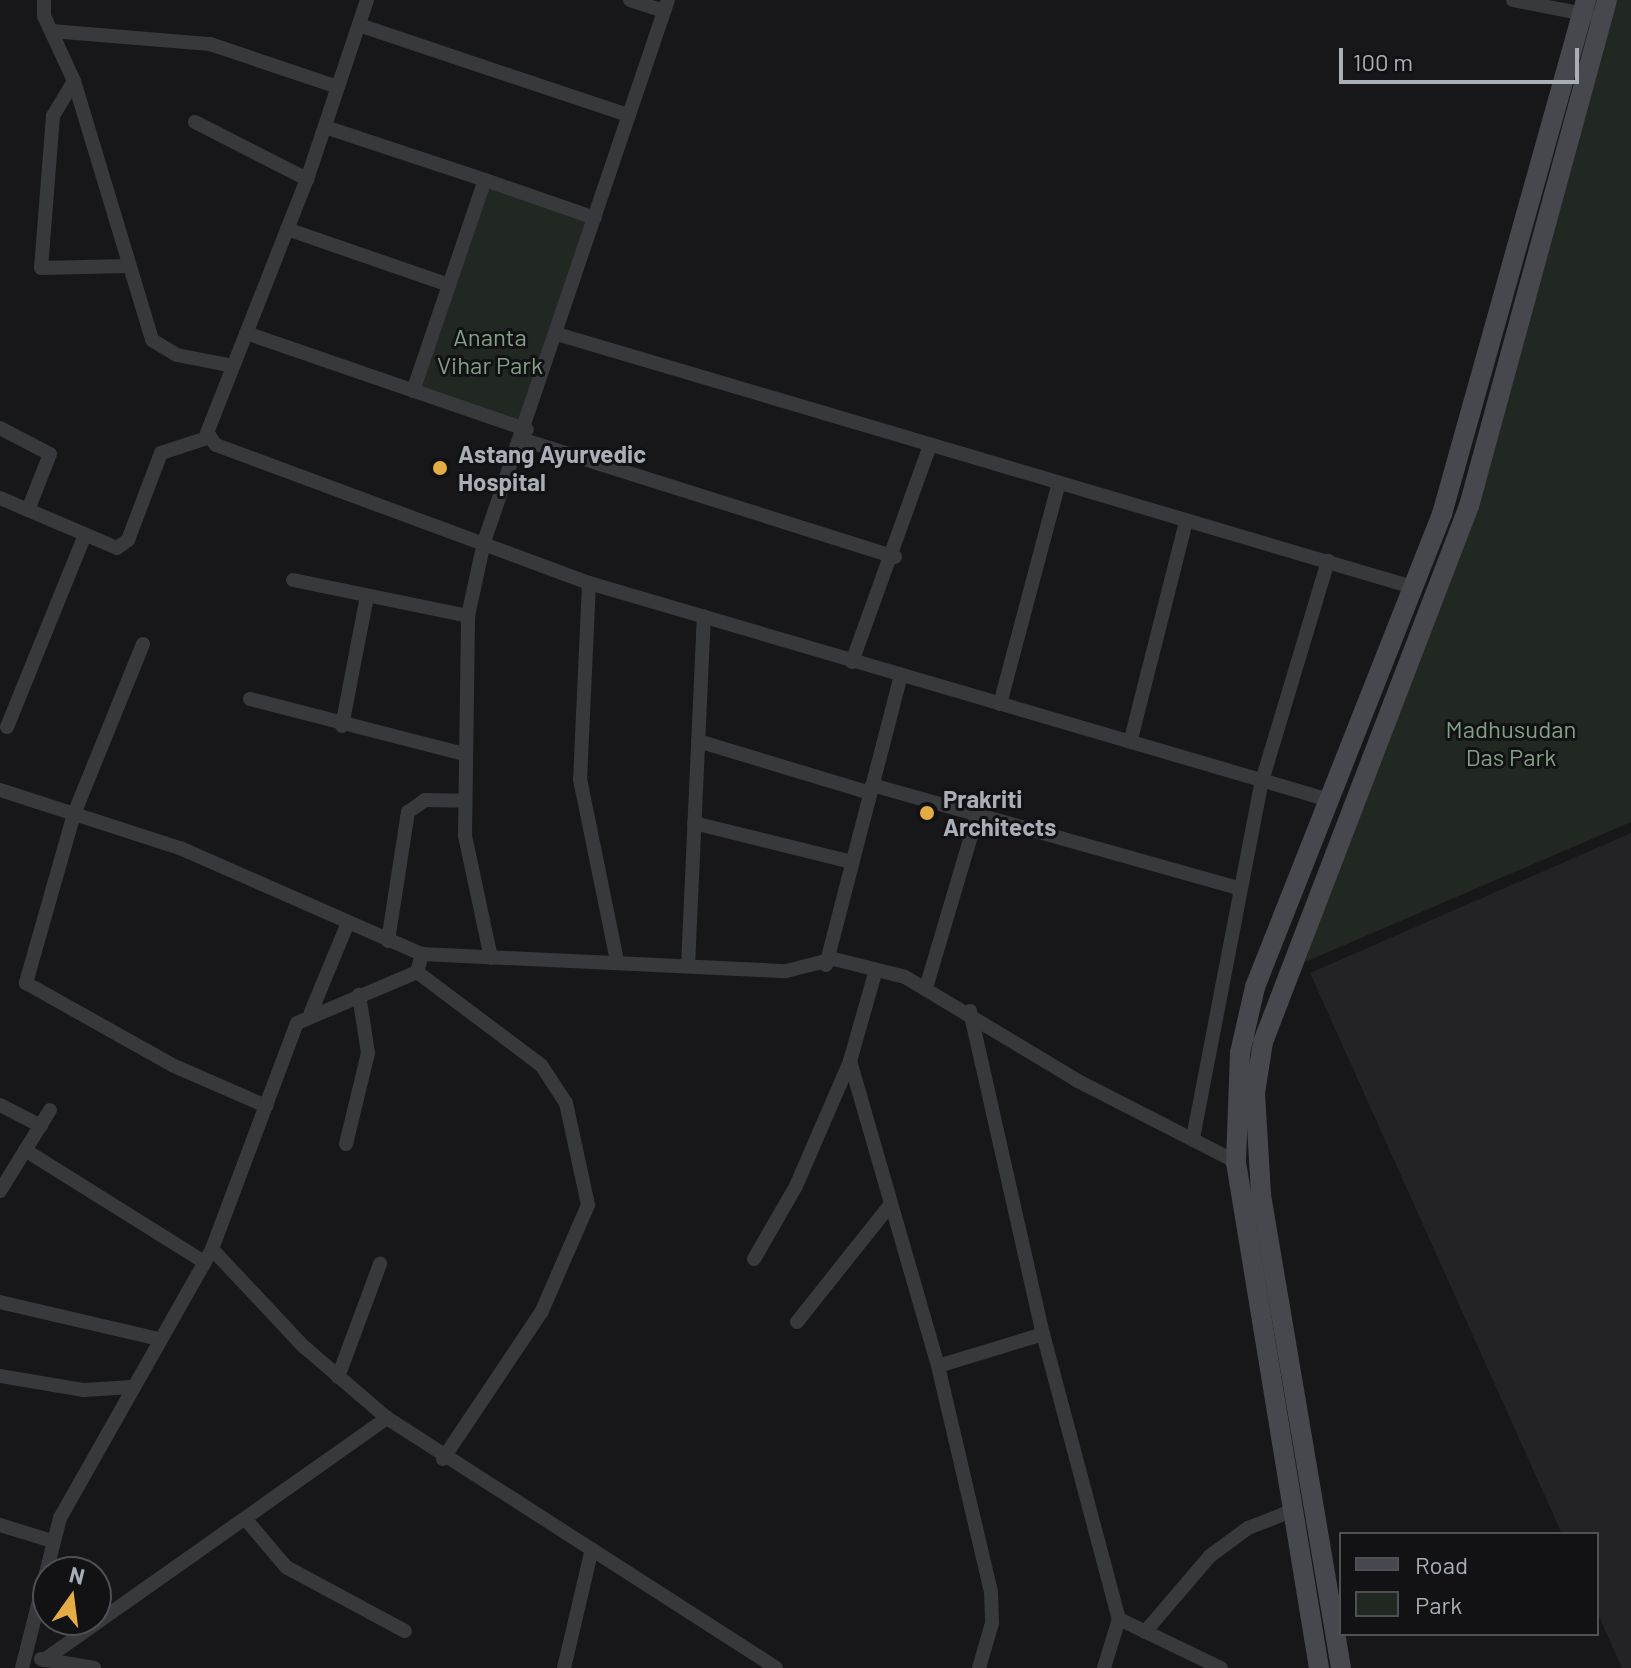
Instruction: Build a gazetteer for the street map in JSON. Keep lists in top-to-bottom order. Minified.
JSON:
{"parks":["Ananta Vihar Park","Madhusudan Das Park"],"places":["Astang Ayurvedic Hospital","Prakriti Architects"],"legend":["Road","Park"],"scale_bar":"100 m","north":"top"}
